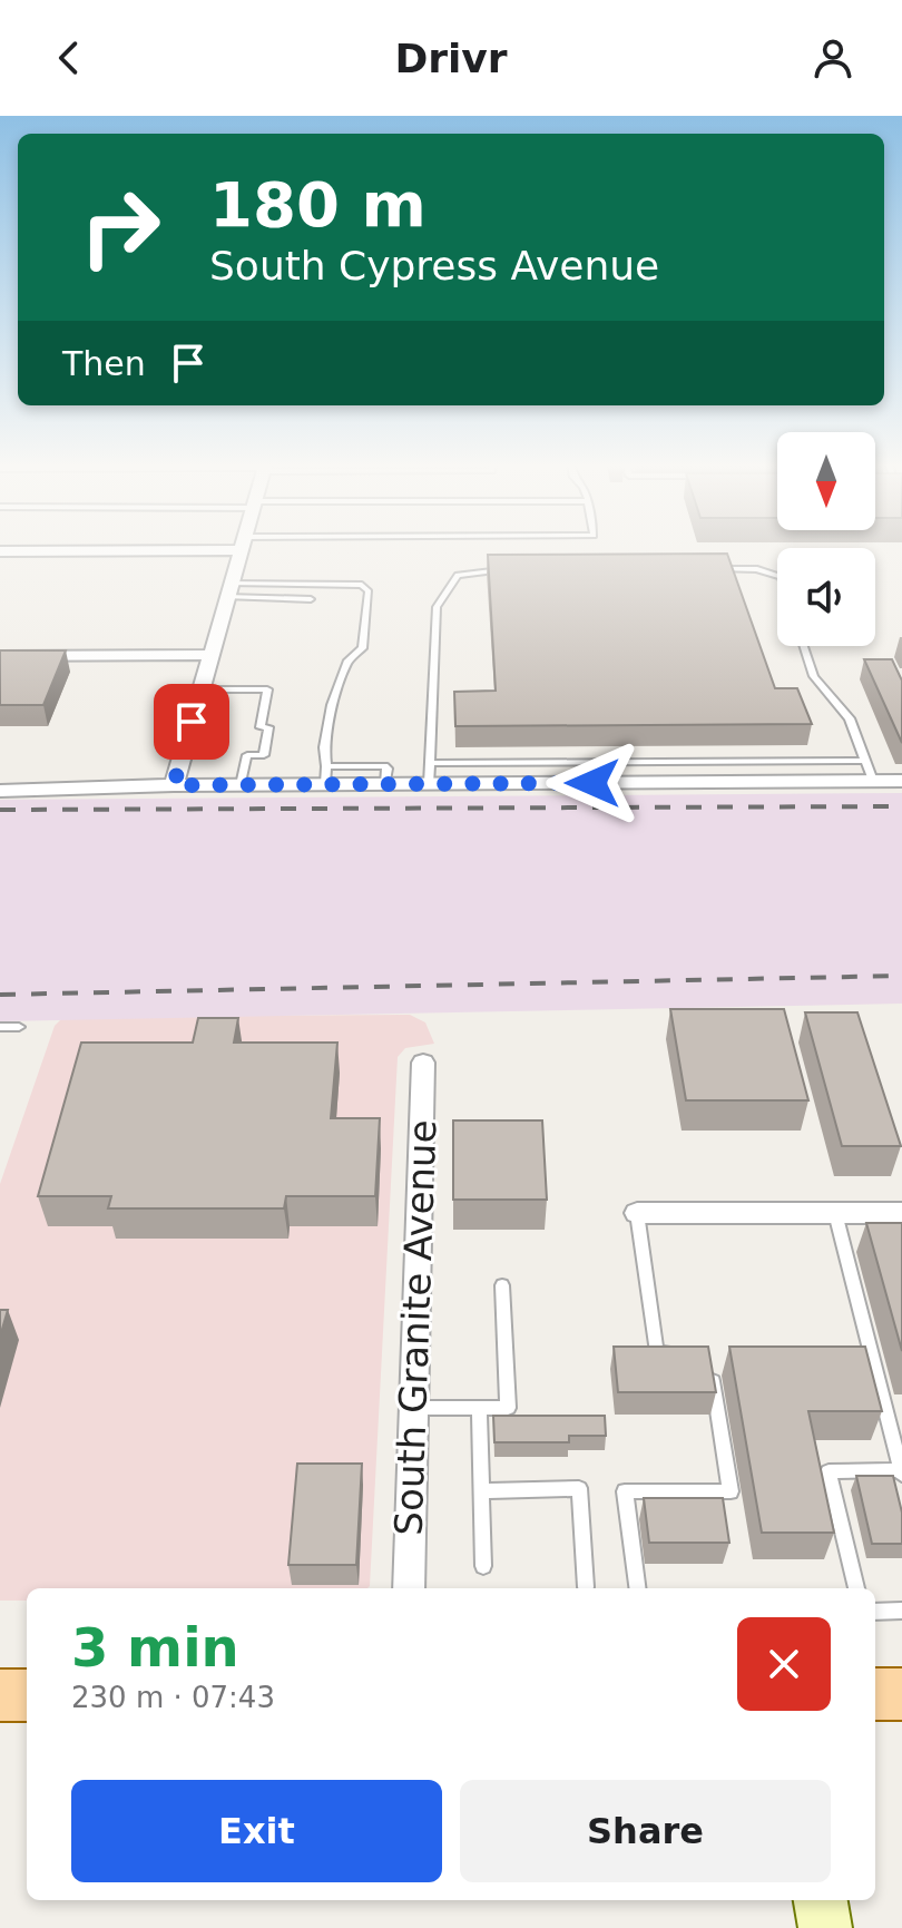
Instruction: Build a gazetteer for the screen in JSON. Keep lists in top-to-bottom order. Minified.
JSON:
{"streets":{"street":["South Granite Avenue"]},"north":"bottom","page":{"header":"Drivr","turn":["180 m","South Cypress Avenue"],"then":"Then","heading":["3 min","230 m · 07:43"],"buttons":["Exit","Share"]}}
